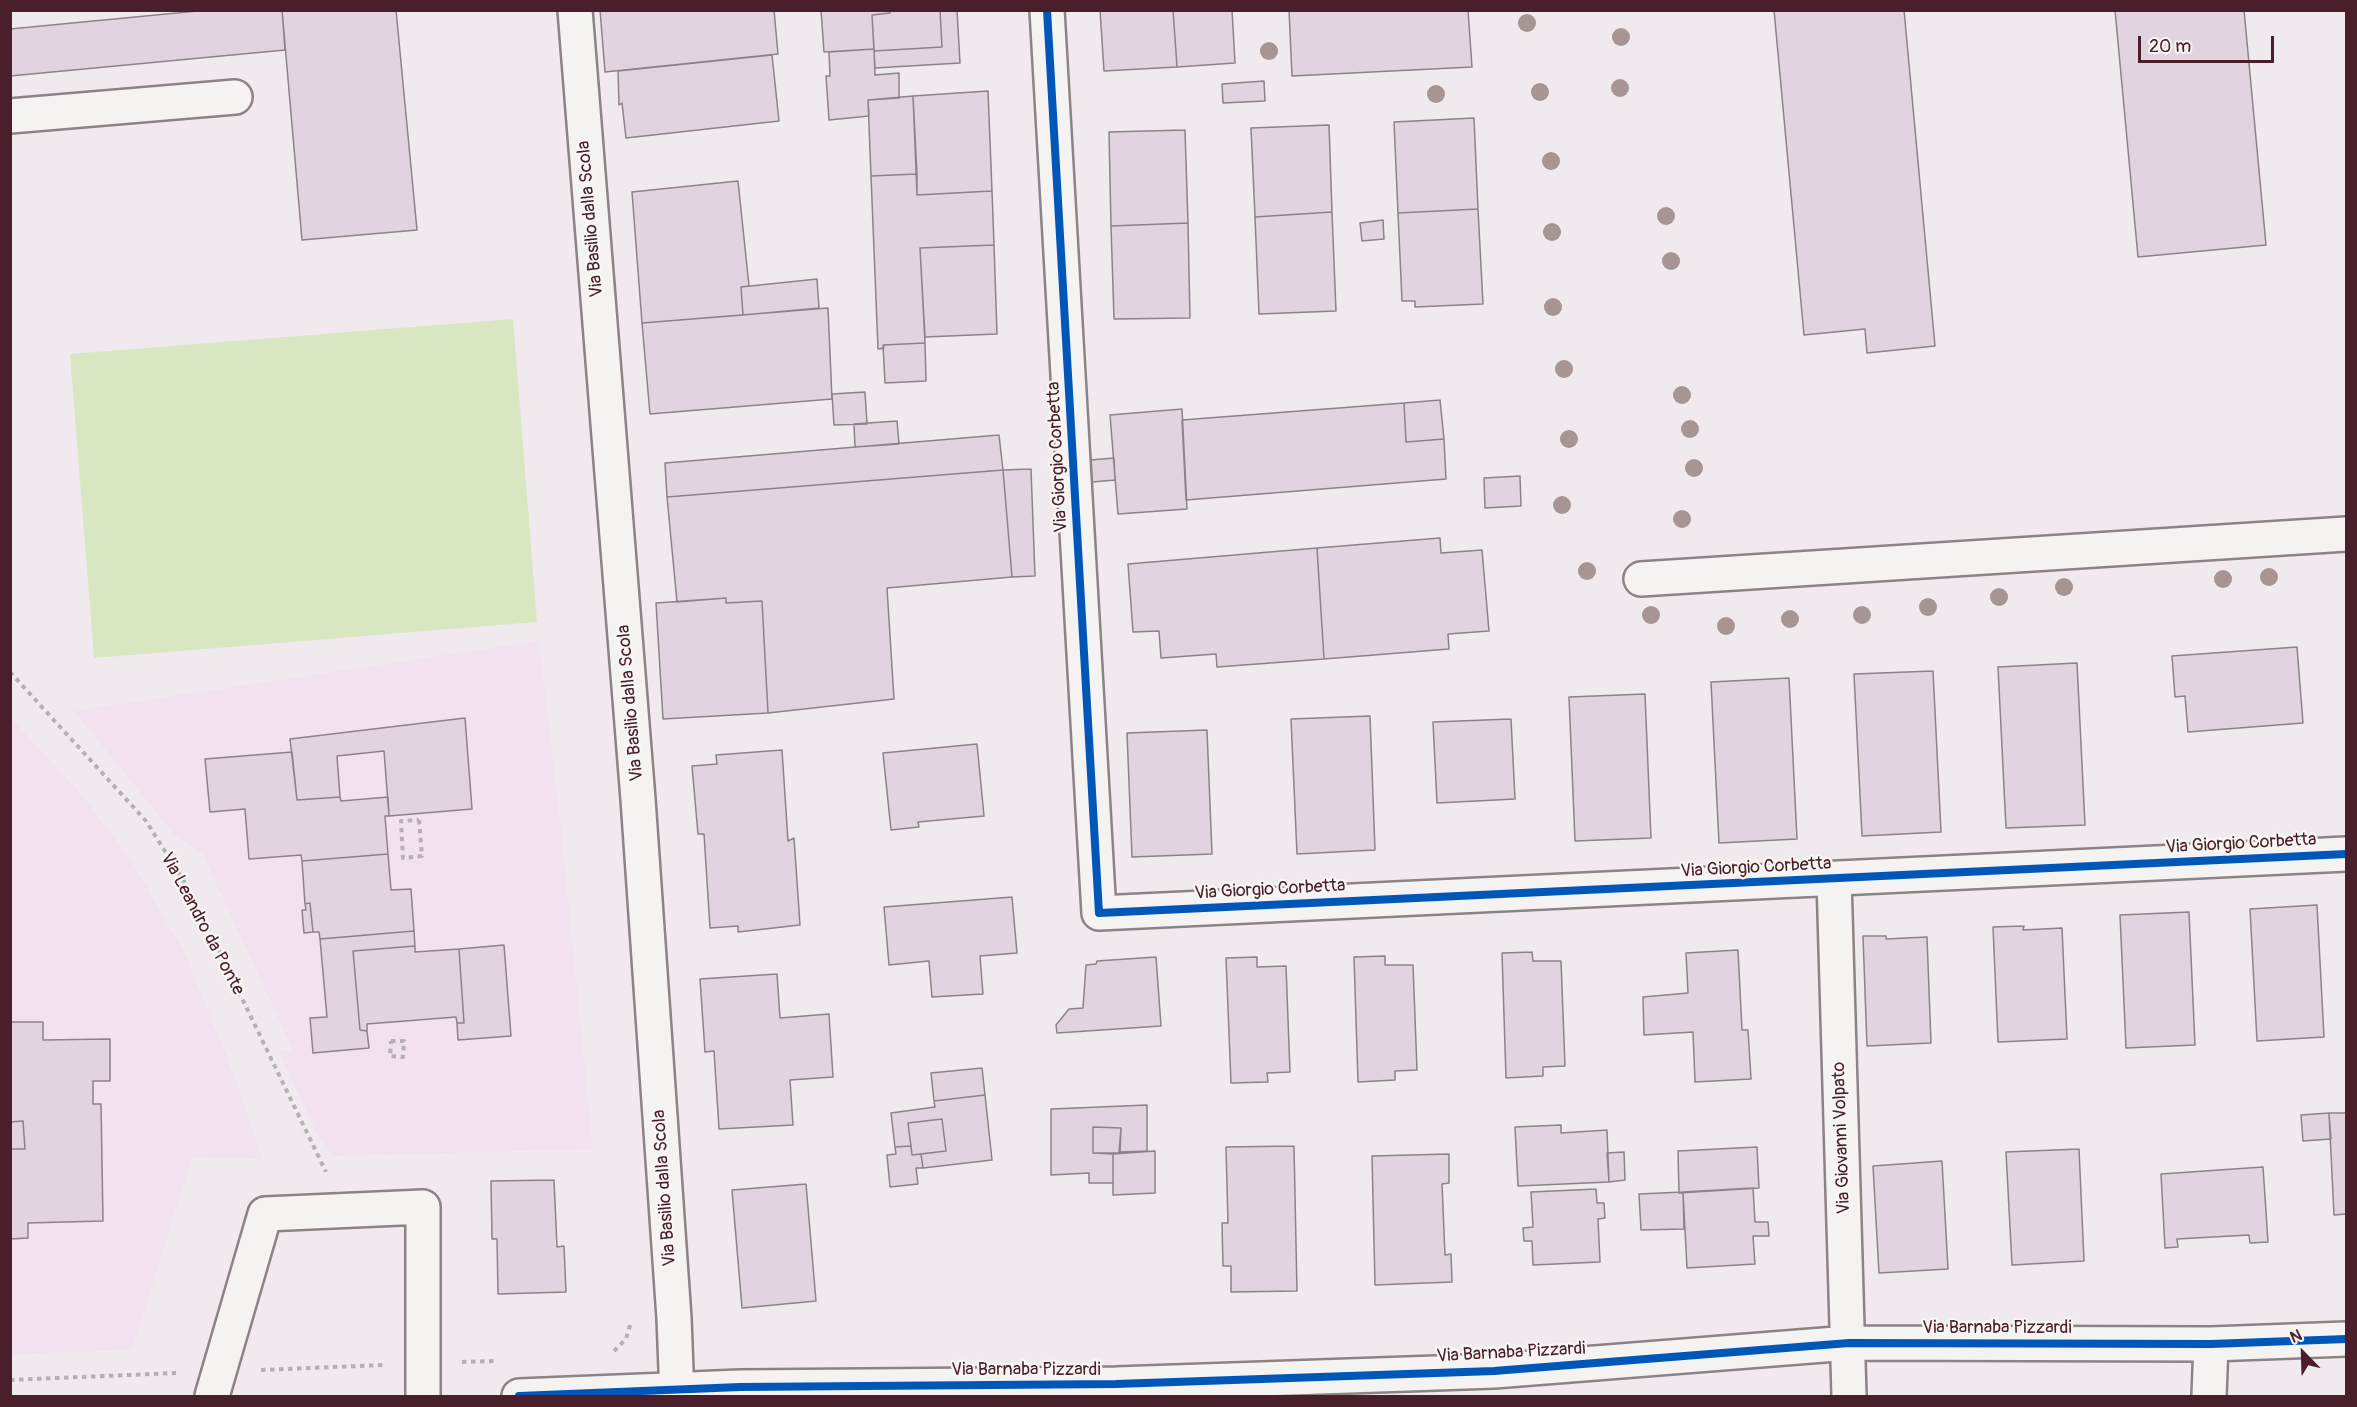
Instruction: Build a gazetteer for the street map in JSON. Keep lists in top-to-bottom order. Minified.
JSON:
{"streets":{"street":["Via Basilio dalla Scola","Via Giorgio Corbetta","Via Giovanni Volpato","Via Barnaba Pizzardi"],"path":["Via Leandro da Ponte"]},"crossings":[["Via Basilio dalla Scola","Via Barnaba Pizzardi"],["Via Giorgio Corbetta","Via Giovanni Volpato"],["Via Giovanni Volpato","Via Barnaba Pizzardi"]],"scale_bar":"20 m","north":"top left"}
